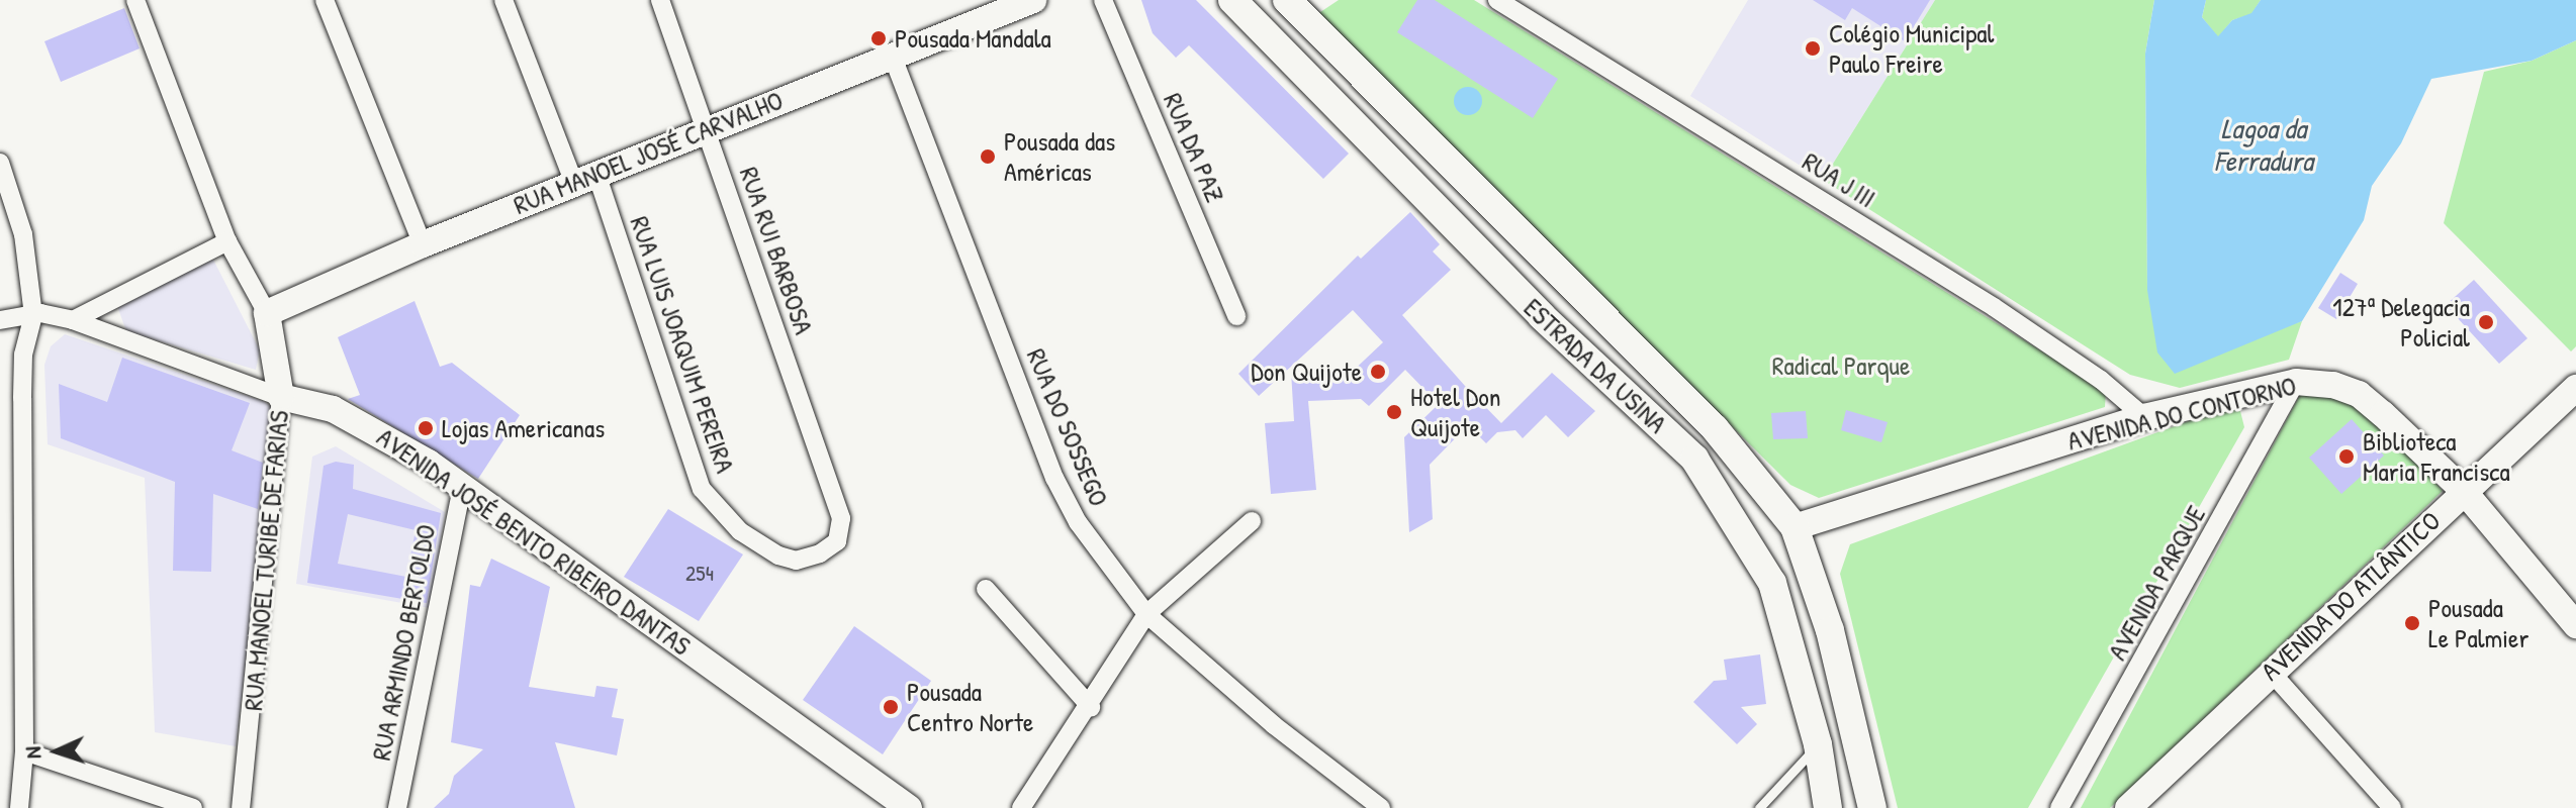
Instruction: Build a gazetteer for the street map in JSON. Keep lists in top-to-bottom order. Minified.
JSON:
{"streets":{"main road":["ESTRADA DA USINA"],"street":["RUA DA PAZ","RUA MANOEL JOSÉ CARVALHO","RUA J III","RUA RUI BARBOSA","RUA LUIS JOAQUIM PEREIRA","AVENIDA DO CONTORNO","RUA DO SOSSEGO","AVENIDA JOSÉ BENTO RIBEIRO DANTAS","RUA MANOEL TURIBE DE FARIAS","AVENIDA PARQUE","AVENIDA DO ATLÂNTICO","RUA ARMINDO BERTOLDO"]},"crossings":[["RUA MANOEL JOSÉ CARVALHO","RUA RUI BARBOSA"],["RUA MANOEL JOSÉ CARVALHO","RUA LUIS JOAQUIM PEREIRA"],["RUA MANOEL JOSÉ CARVALHO","RUA DO SOSSEGO"],["RUA MANOEL JOSÉ CARVALHO","RUA MANOEL TURIBE DE FARIAS"],["RUA J III","AVENIDA DO CONTORNO"],["RUA RUI BARBOSA","RUA LUIS JOAQUIM PEREIRA"],["ESTRADA DA USINA","AVENIDA DO CONTORNO"],["AVENIDA DO CONTORNO","AVENIDA PARQUE"],["AVENIDA DO CONTORNO","AVENIDA DO ATLÂNTICO"],["AVENIDA JOSÉ BENTO RIBEIRO DANTAS","RUA MANOEL TURIBE DE FARIAS"],["AVENIDA JOSÉ BENTO RIBEIRO DANTAS","RUA ARMINDO BERTOLDO"]],"water":["Lagoa da Ferradura"],"parks":["Radical Parque"],"places":["Pousada Mandala","Colégio Municipal Paulo Freire","Pousada das Américas","127ª Delegacia Policial","Don Quijote","Hotel Don Quijote","Lojas Americanas","Biblioteca Maria Francisca","Pousada Le Palmier","Pousada Centro Norte"],"house_numbers":["254"],"north":"left"}
